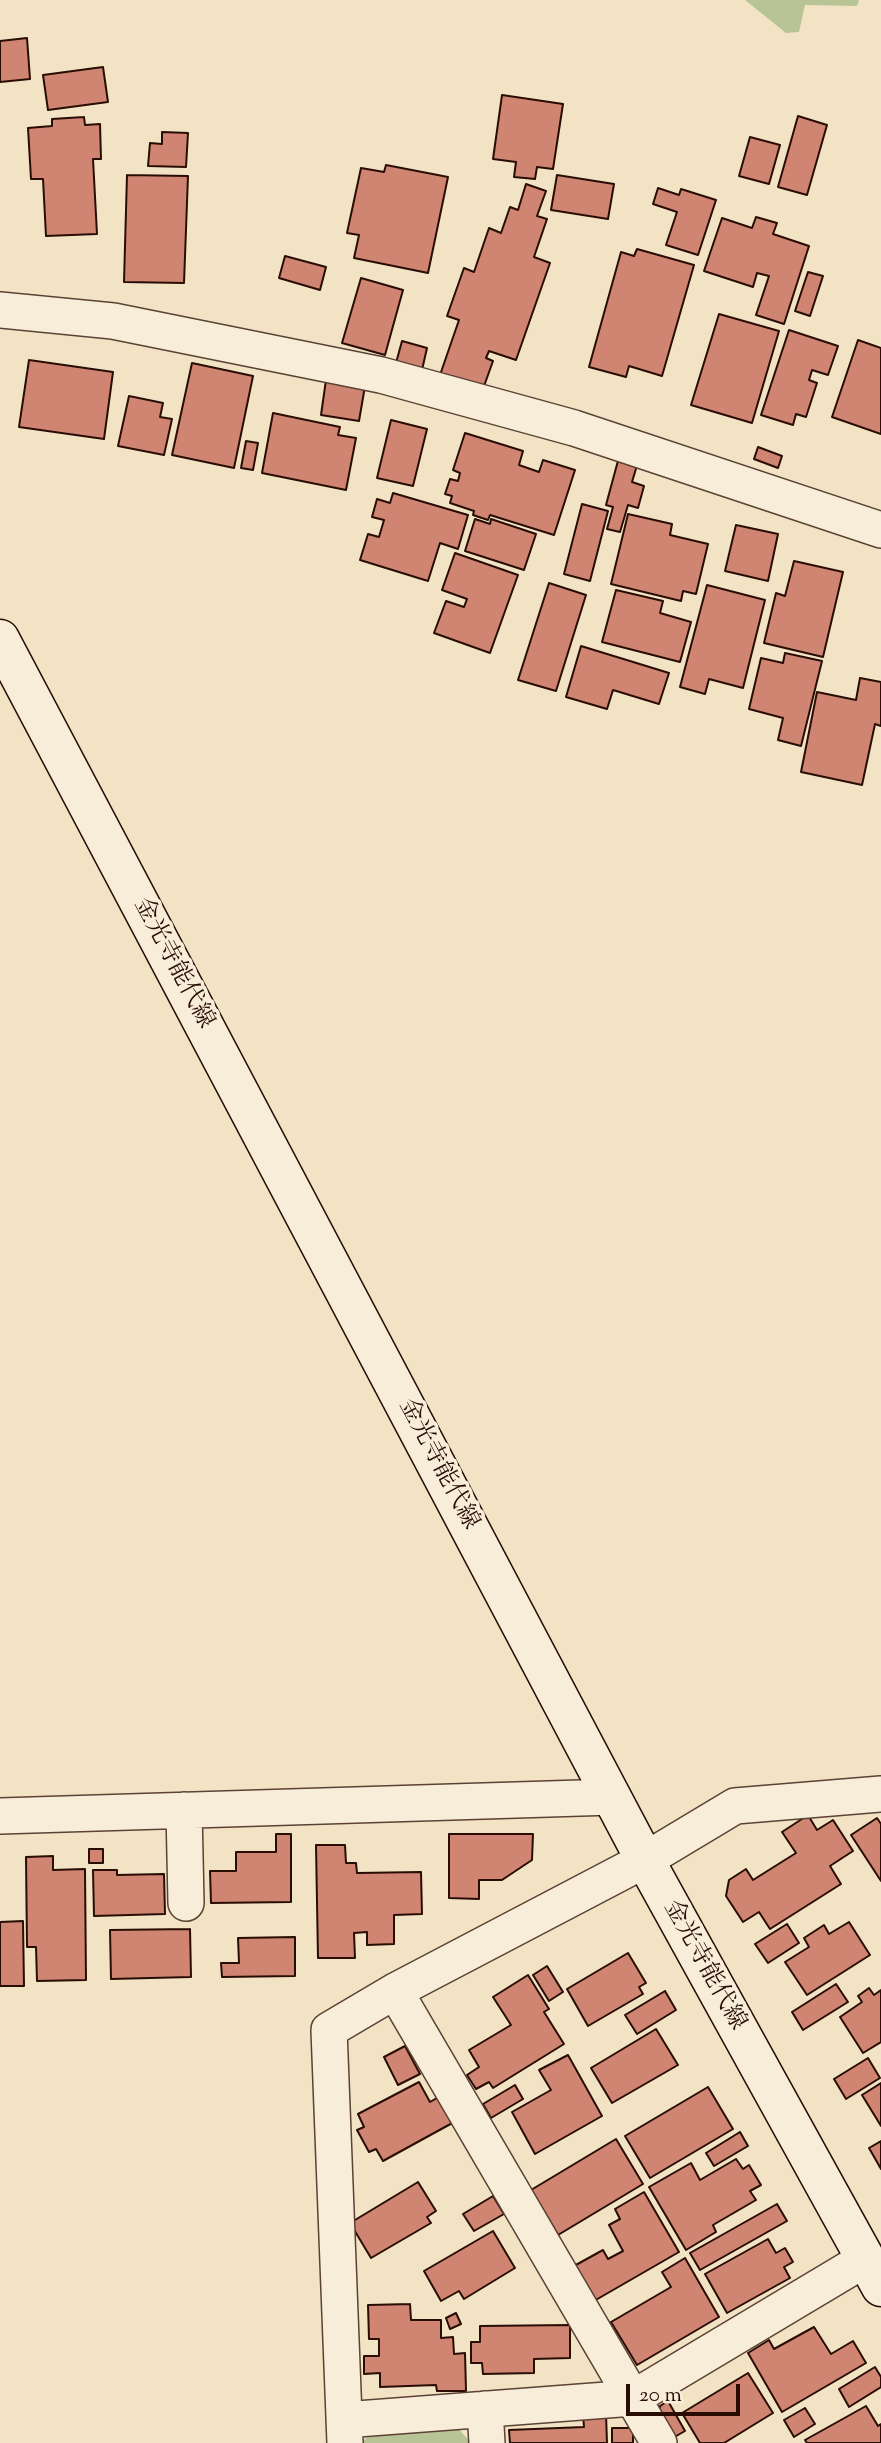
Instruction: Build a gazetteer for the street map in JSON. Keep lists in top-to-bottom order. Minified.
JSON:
{"streets":{"main road":["金光寺能代線"]},"scale_bar":"20 m"}
